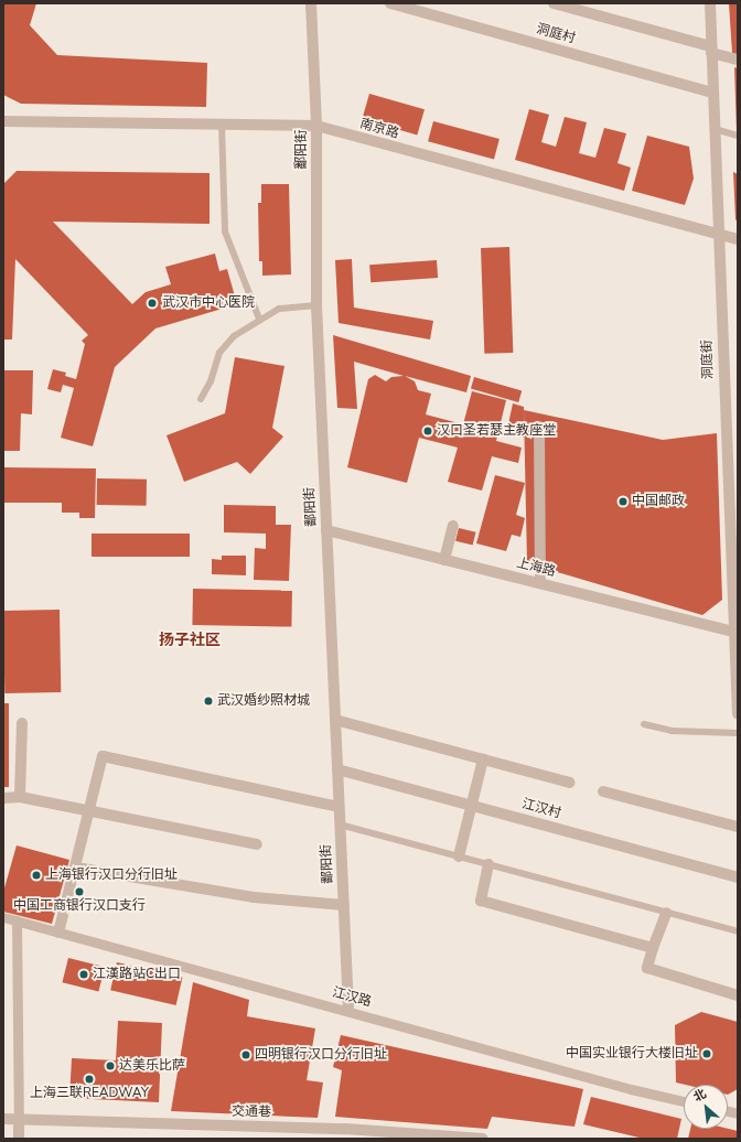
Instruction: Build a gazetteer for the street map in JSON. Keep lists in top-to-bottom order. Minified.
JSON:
{"streets":{"street":["洞庭村","南京路","鄱阳街","洞庭街","上海路","江汉村","江汉路","交通巷"]},"crossings":[["洞庭村","洞庭街"],["南京路","鄱阳街"],["南京路","洞庭街"],["鄱阳街","上海路"],["鄱阳街","江汉村"],["鄱阳街","江汉路"],["洞庭街","上海路"]],"districts":["扬子社区"],"places":["武汉市中心医院","汉口圣若瑟主教座堂","中国邮政","武汉婚纱照材城","上海银行汉口分行旧址","中国工商银行汉口支行","江漢路站C出口","中国实业银行大楼旧址","四明银行汉口分行旧址","达美乐比萨","上海三联READWAY"],"north":"top left"}
